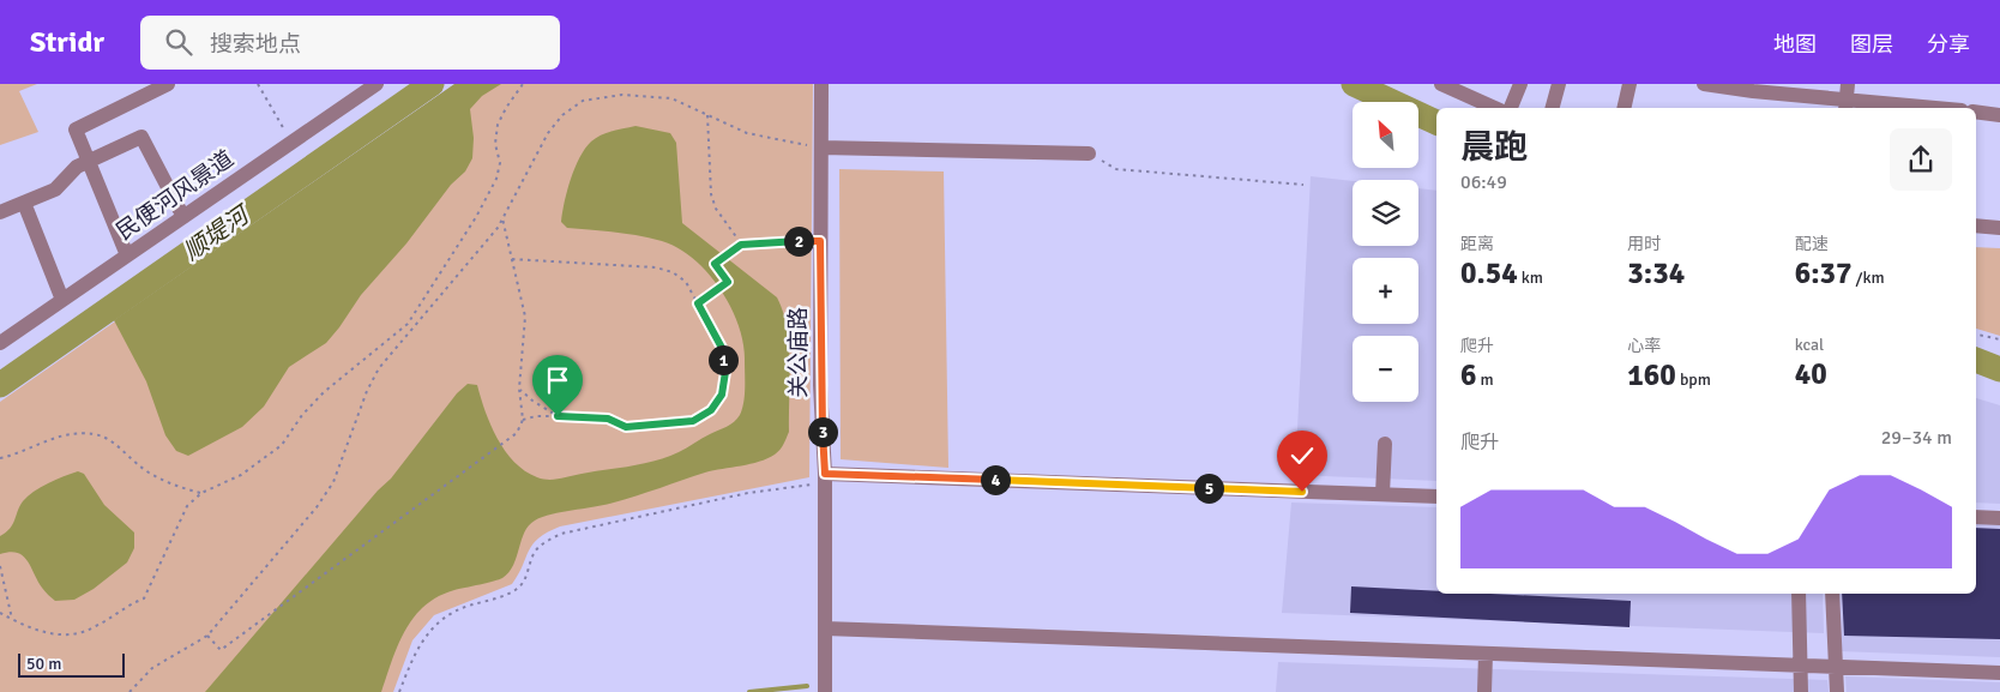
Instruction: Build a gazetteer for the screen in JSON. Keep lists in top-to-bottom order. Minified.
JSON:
{"streets":{"street":["民便河风景道","关公庙路"]},"water":["顺堤河"],"scale_bar":"50 m","north":"top left","page":{"header":"Stridr","search":"搜索地点","nav":["地图","图层","分享"],"map_buttons":["+","−"],"heading":["晨跑","06:49"],"stats":[["距离","0.54 km"],["用时","3:34"],["配速","6:37 /km"],["爬升","6 m"],["心率","160 bpm"],["kcal","40"]],"pins":["2","1","3","4","5"],"chart":["爬升","29–34 m"],"scale":"50 m"}}
